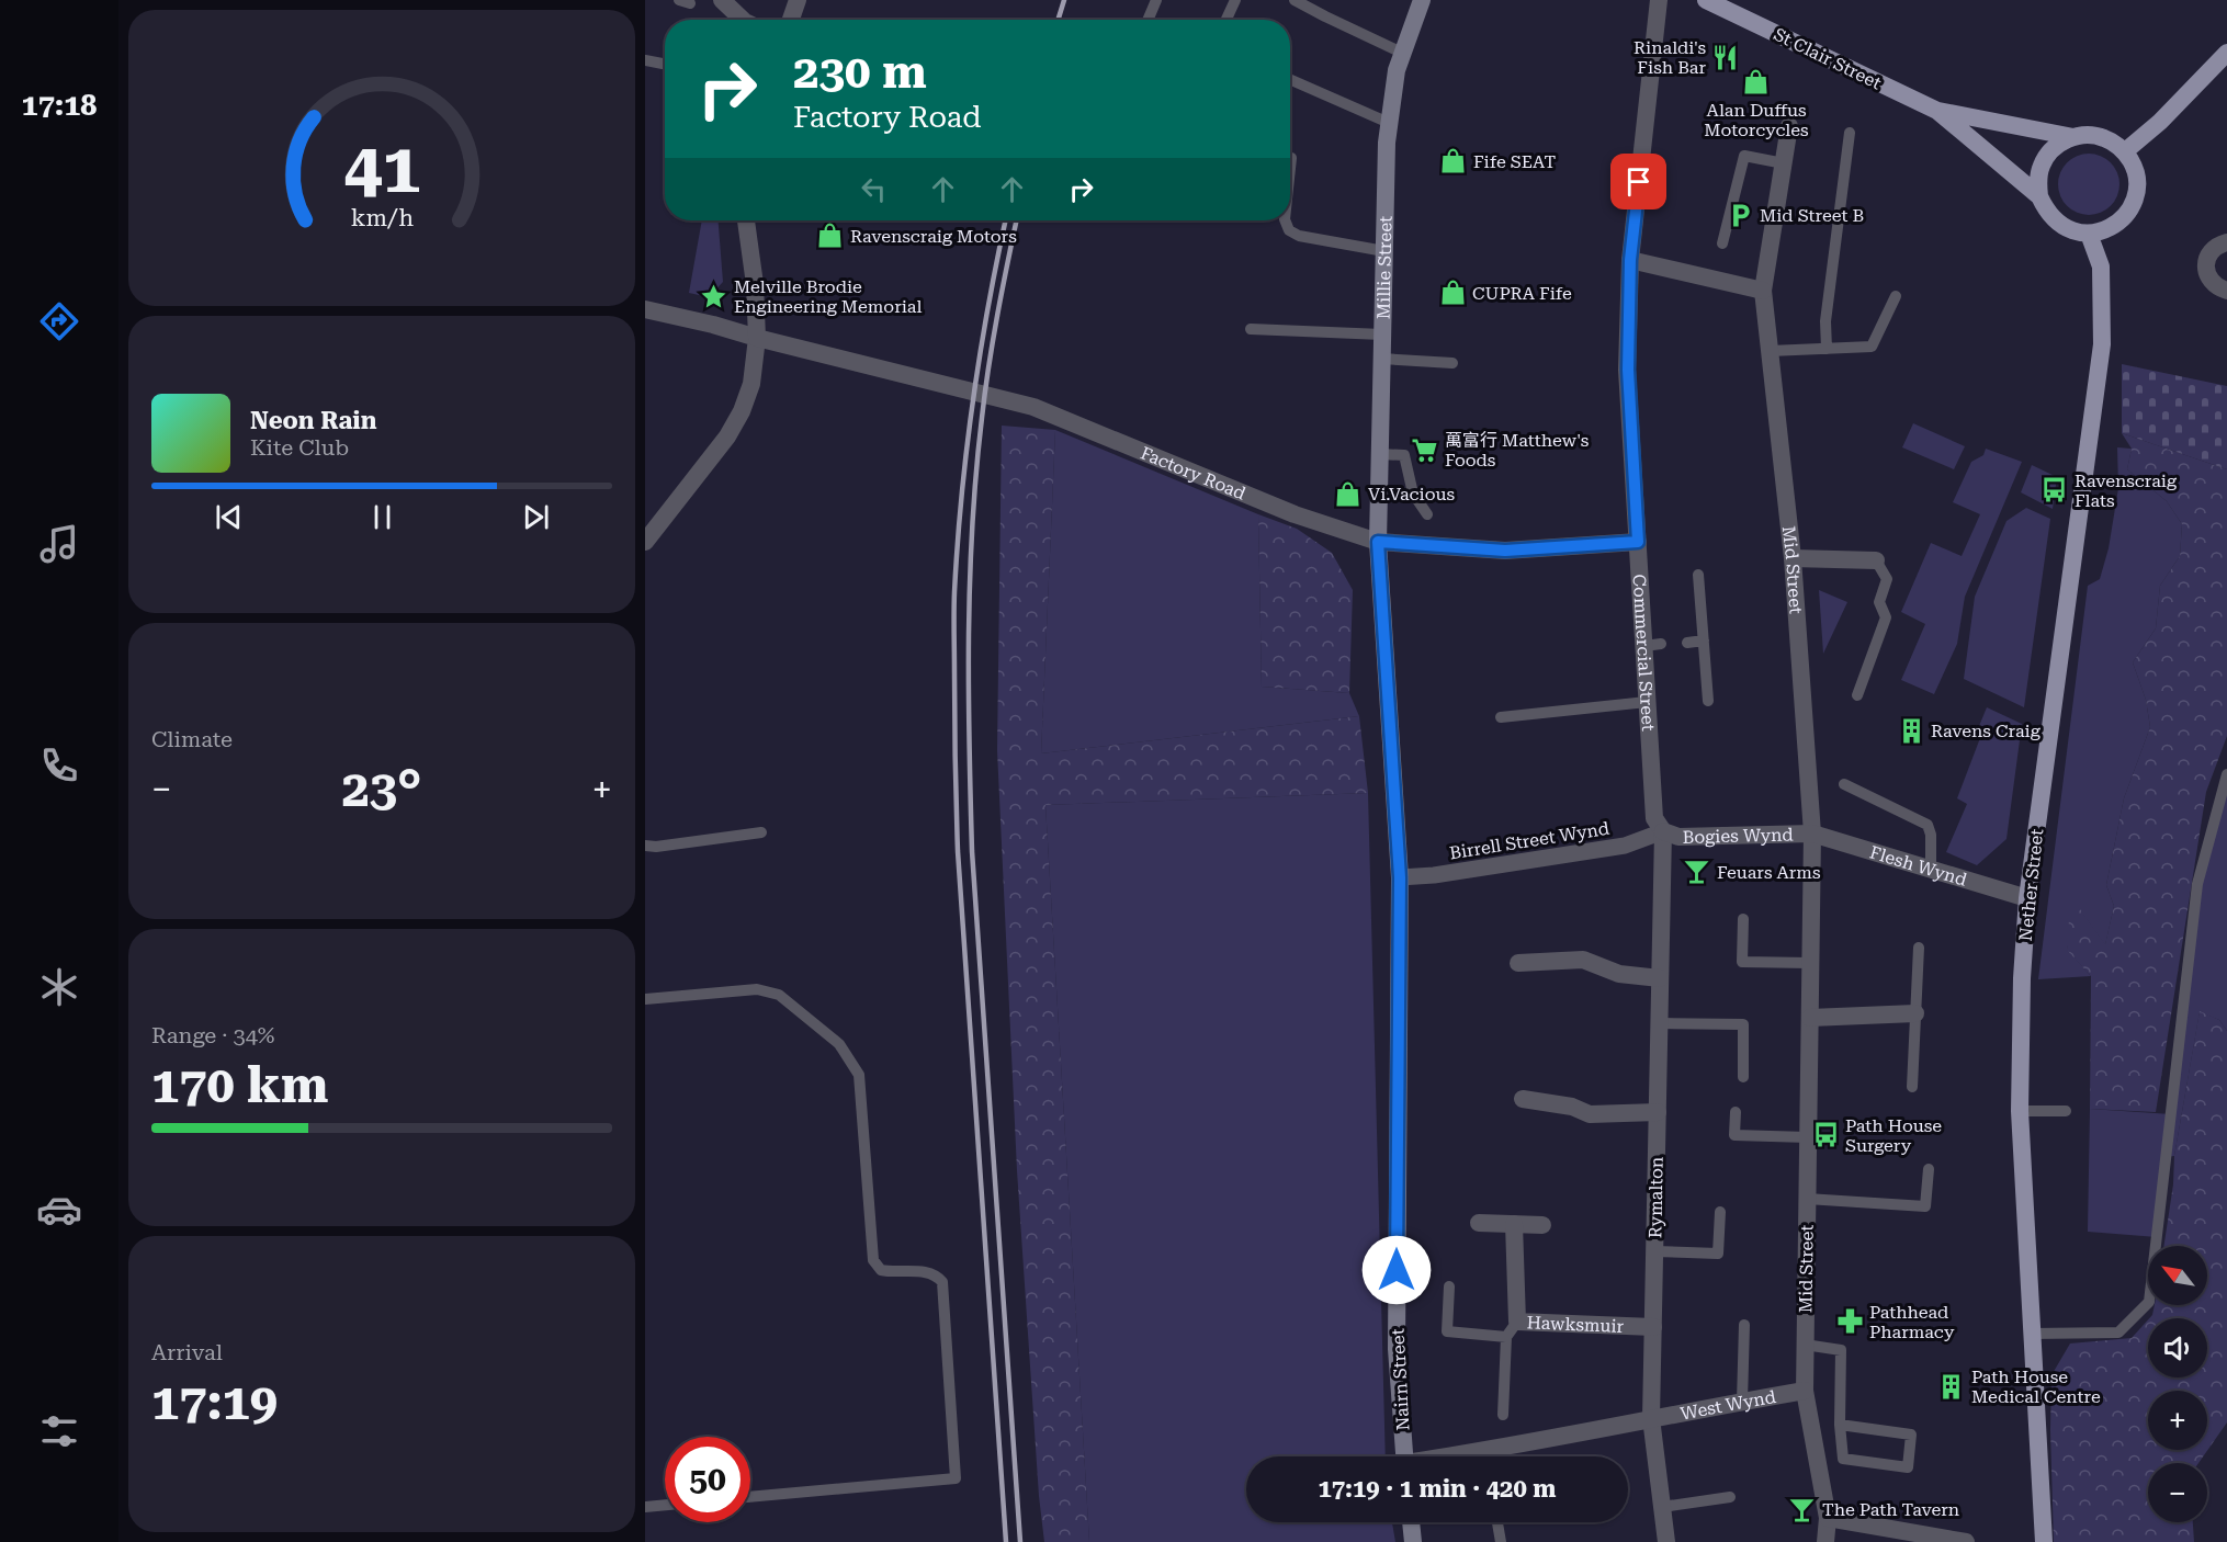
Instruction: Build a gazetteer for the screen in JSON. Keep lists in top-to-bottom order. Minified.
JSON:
{"streets":{"main road":["St Clair Street","Millie Street","Nether Street","Nairn Street"],"street":["Factory Road","Mid Street","Commercial Street","Bogies Wynd","Birrell Street Wynd","Flesh Wynd","Rymalton","Hawksmuir","West Wynd"]},"crossings":[["St Clair Street","Nether Street"],["Millie Street","Factory Road"],["Millie Street","Nairn Street"],["Factory Road","Commercial Street"],["Factory Road","Nairn Street"],["Mid Street","Bogies Wynd"],["Mid Street","Flesh Wynd"],["Mid Street","West Wynd"],["Commercial Street","Bogies Wynd"],["Commercial Street","Birrell Street Wynd"],["Commercial Street","Rymalton"],["Bogies Wynd","Birrell Street Wynd"],["Bogies Wynd","Flesh Wynd"],["Bogies Wynd","Rymalton"],["Birrell Street Wynd","Rymalton"],["Birrell Street Wynd","Nairn Street"],["Flesh Wynd","Nether Street"],["Rymalton","Hawksmuir"],["Rymalton","West Wynd"]],"places":{"restaurant":["Rinaldi's Fish Bar"],"shop":["Alan Duffus Motorcycles","Fife SEAT","Ravenscraig Motors","CUPRA Fife","Vi.Vacious"],"parking":["Mid Street B"],"place":["Melville Brodie Engineering Memorial"],"supermarket":["萬富行 Matthew's Foods"],"bus stop":["Ravenscraig Flats","Path House Surgery"],"building":["Ravens Craig","Path House Medical Centre"],"bar":["Feuars Arms","The Path Tavern"],"pharmacy":["Pathhead Pharmacy"]},"north":"top left","page":{"tabs":"17:18","turn":["230 m","Factory Road"],"song":["Neon Rain","Kite Club"],"tile":["Climate",["Range · 34%","170 km"],["Arrival","17:19"]],"heat":["−","23°","+"],"map_buttons":["+","−"],"limit":"50","trip":"17:19 · 1 min · 420 m","gauge":["41","km/h"]}}
